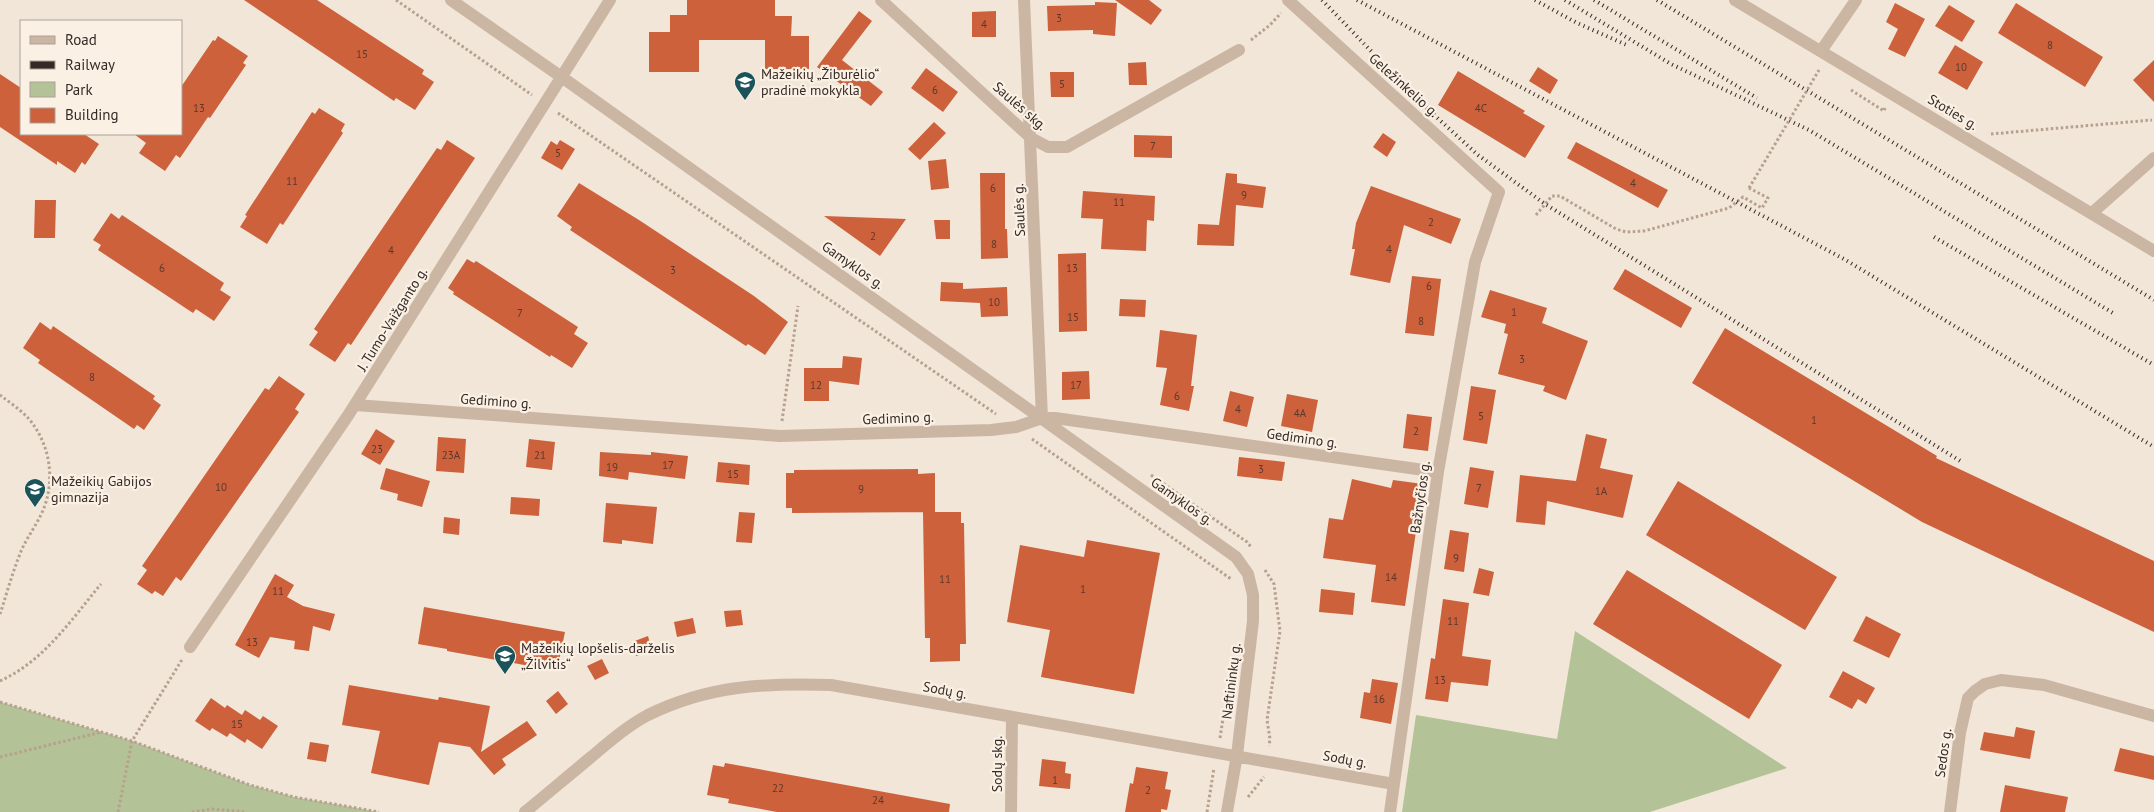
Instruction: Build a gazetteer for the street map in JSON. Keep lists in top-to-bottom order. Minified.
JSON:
{"streets":{"street":["Geležinkelio g.","Saulės skg.","Stoties g.","Saulės g.","Gamyklos g.","J. Tumo-Vaižganto g.","Gedimino g.","Bažnyčios g.","Naftininkų g.","Sodų g.","Sedos g.","Sodų skg."]},"crossings":[["Geležinkelio g.","Bažnyčios g."],["Saulės skg.","Saulės g."],["Saulės g.","Gamyklos g."],["Saulės g.","Gedimino g."],["Gamyklos g.","J. Tumo-Vaižganto g."],["Gamyklos g.","Gedimino g."],["Gamyklos g.","Naftininkų g."],["J. Tumo-Vaižganto g.","Gedimino g."],["Gedimino g.","Bažnyčios g."],["Bažnyčios g.","Sodų g."],["Naftininkų g.","Sodų g."],["Sodų g.","Sodų skg."]],"places":{"school or university":["Mažeikių „Žiburėlio“ pradinė mokykla","Mažeikių Gabijos gimnazija","Mažeikių lopšelis-darželis „Žilvitis“"]},"house_numbers":["3","4","8","15","10","5","6","13","4C","7","5","11","4","6","9","11","2","2","8","4","4","6","13","3","6","10","1","7","15","8","3","8","12","17","6","4","4A","5","1","2","23","23A","21","17","19","3","15","10","7","9","1A","9","14","11","1","11","11","13","13","16","15","1","22","2","24"],"legend":["Road","Railway","Park","Building"]}
